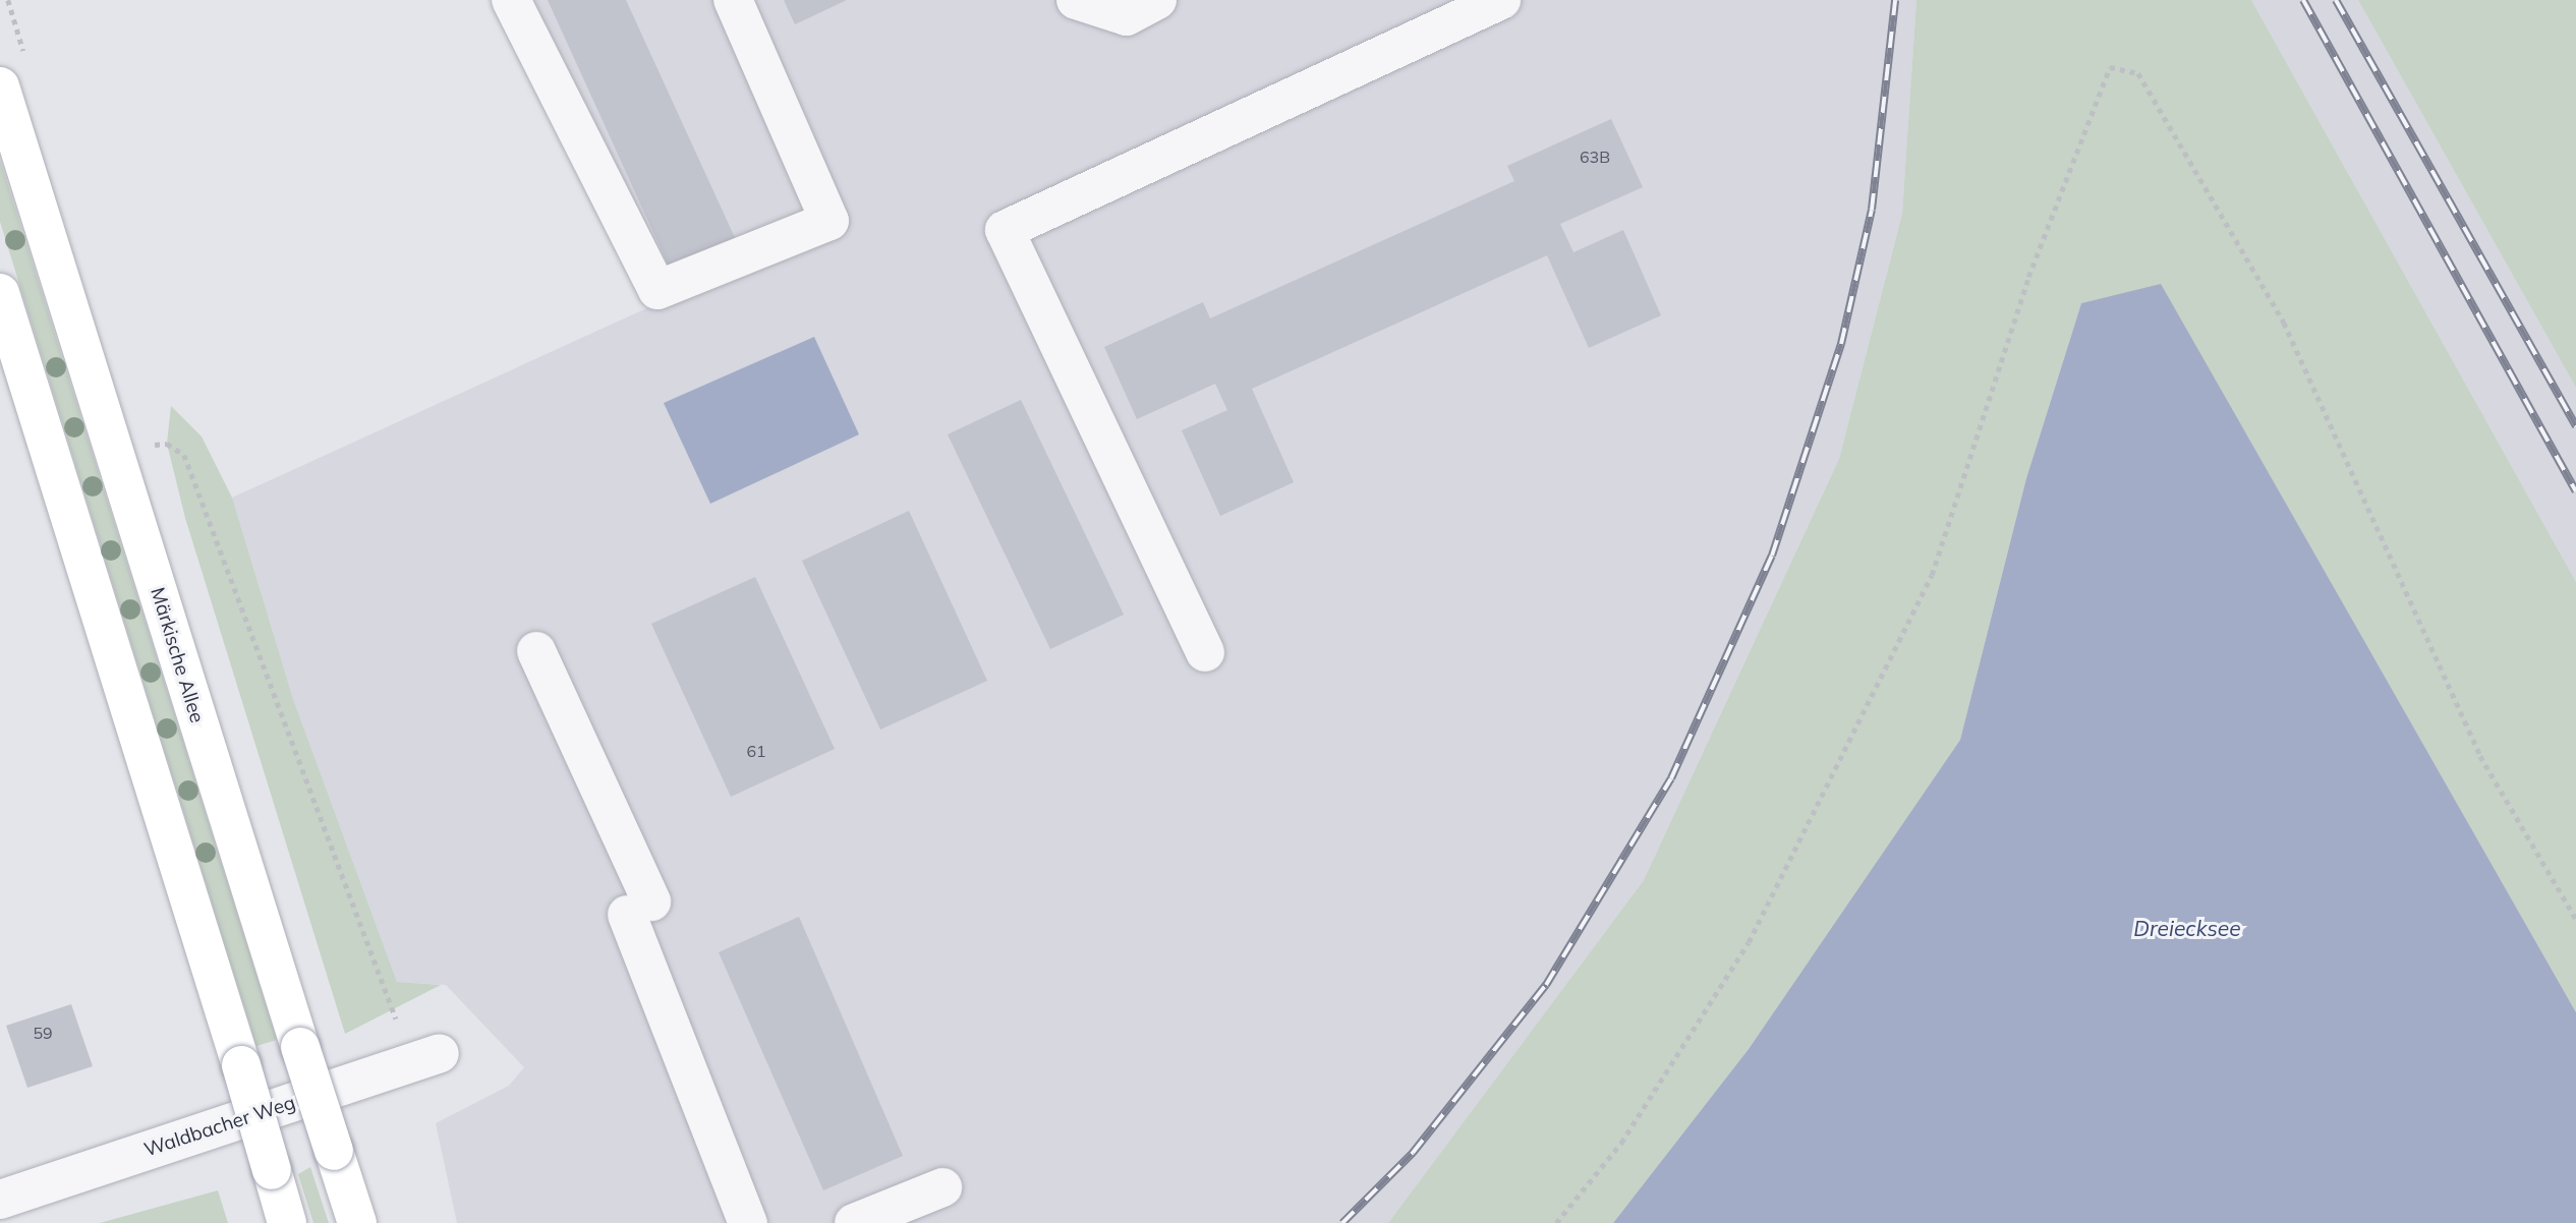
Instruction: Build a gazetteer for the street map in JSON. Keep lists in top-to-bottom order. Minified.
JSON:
{"streets":{"main road":["Märkische Allee"],"street":["Waldbacher Weg"]},"water":["Dreiecksee"],"house_numbers":["63B","61","59"]}
